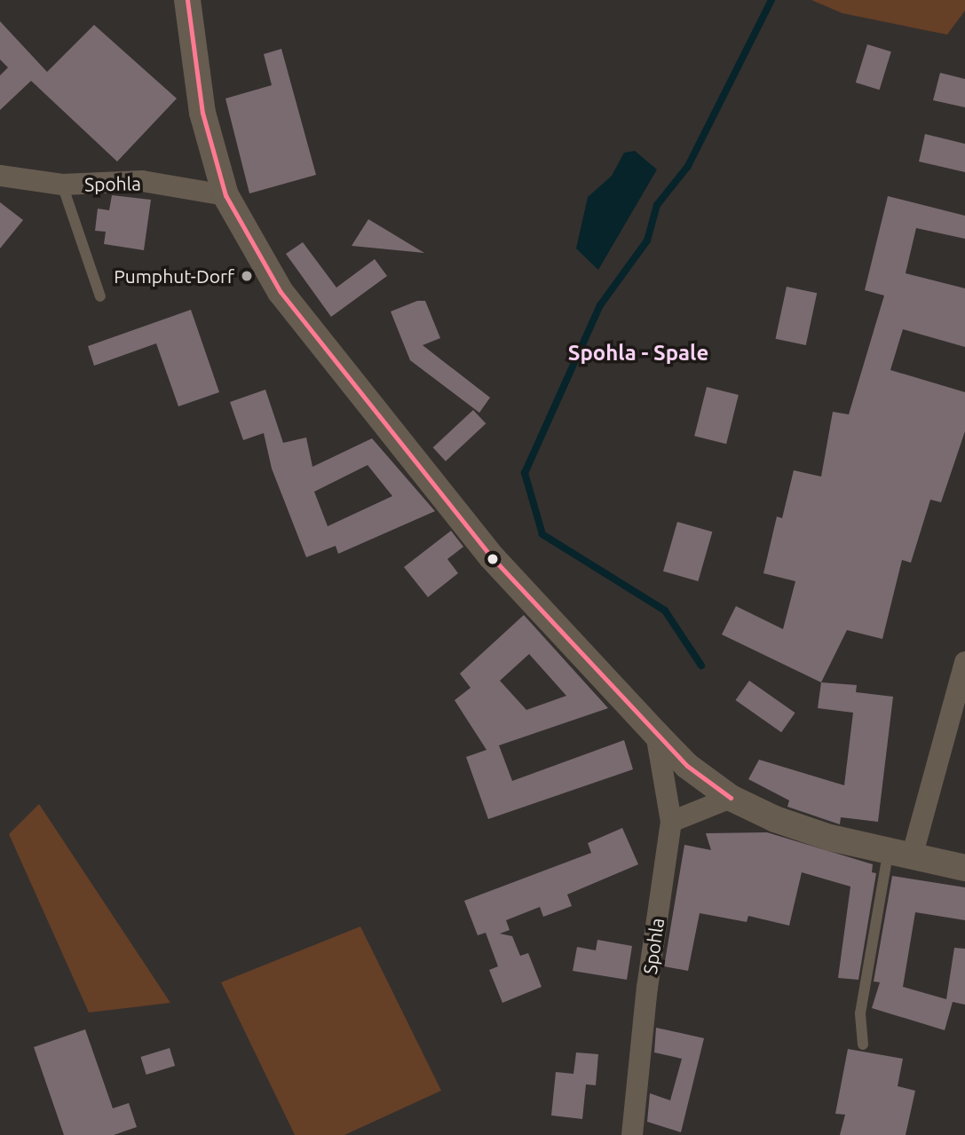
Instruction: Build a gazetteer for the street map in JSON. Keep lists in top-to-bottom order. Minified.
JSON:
{"streets":{"street":["Spohla"]},"districts":["Spohla - Spale"],"places":["Pumphut-Dorf"]}
